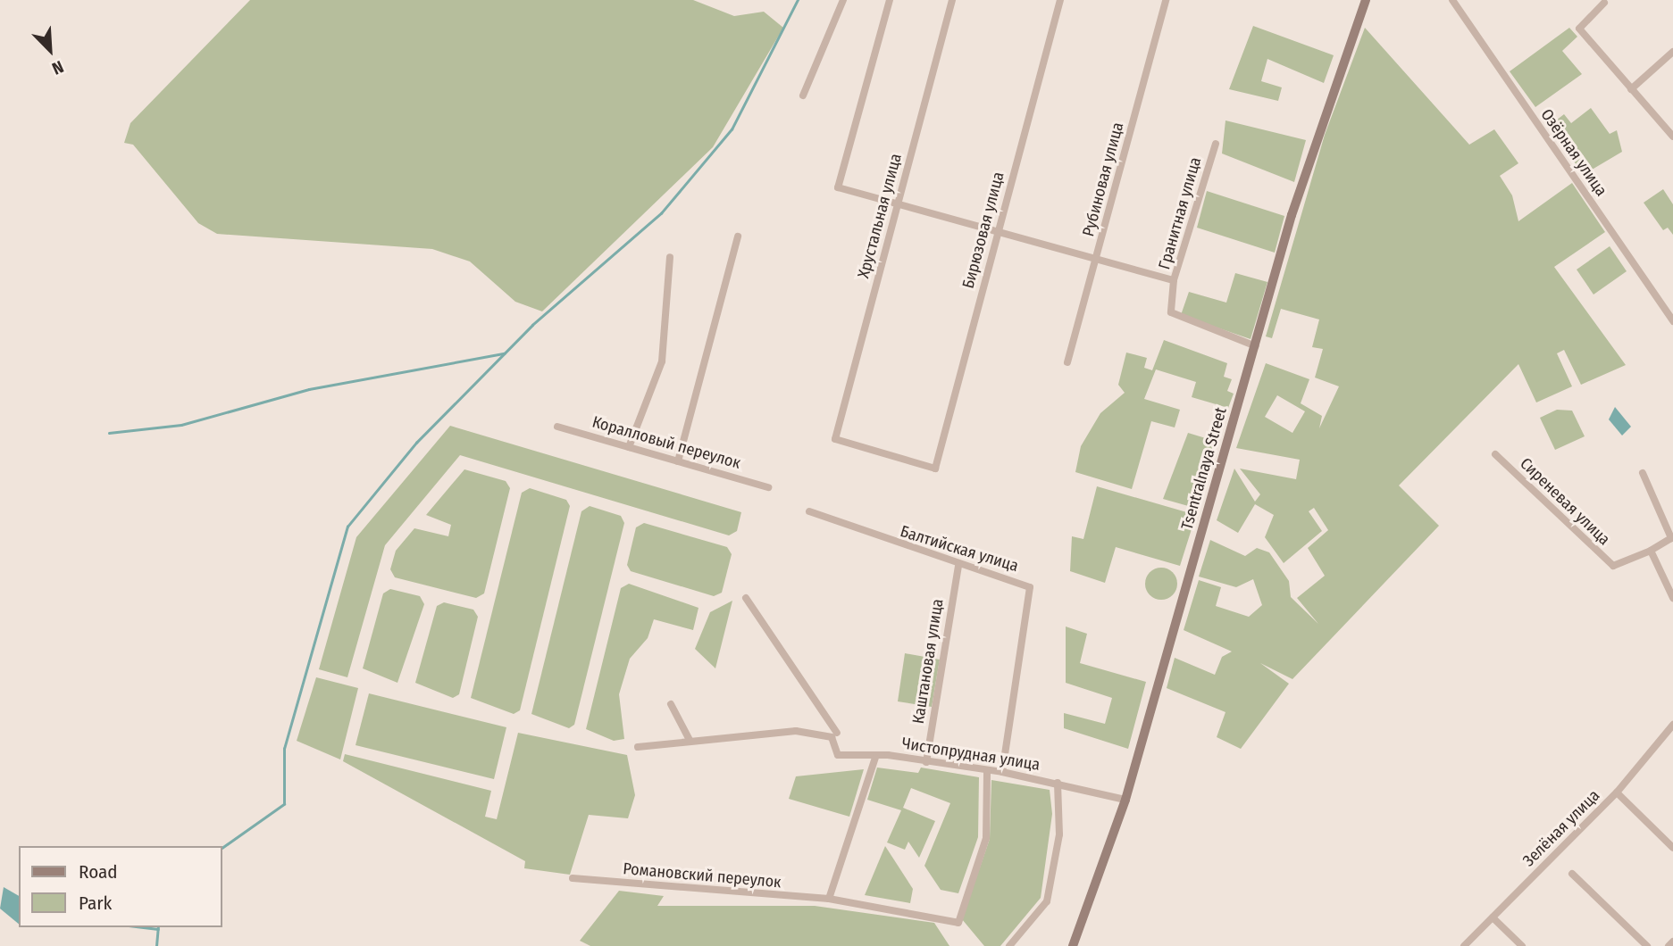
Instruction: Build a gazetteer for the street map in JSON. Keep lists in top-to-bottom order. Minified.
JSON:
{"streets":{"main road":["Tsentralnaya Street"],"street":["Озёрная улица","Рубиновая улица","Гранитная улица","Хрустальная улица","Бирюзовая улица","Коралловый переулок","Сиреневая улица","Балтийская улица","Каштановая улица","Чистопрудная улица","Зелёная улица","Романовский переулок"]},"crossings":[["Гранитная улица","Tsentralnaya Street"],["Хрустальная улица","Бирюзовая улица"],["Tsentralnaya Street","Чистопрудная улица"],["Балтийская улица","Каштановая улица"],["Балтийская улица","Чистопрудная улица"],["Каштановая улица","Чистопрудная улица"],["Чистопрудная улица","Романовский переулок"]],"legend":["Road","Park"],"north":"bottom right"}
